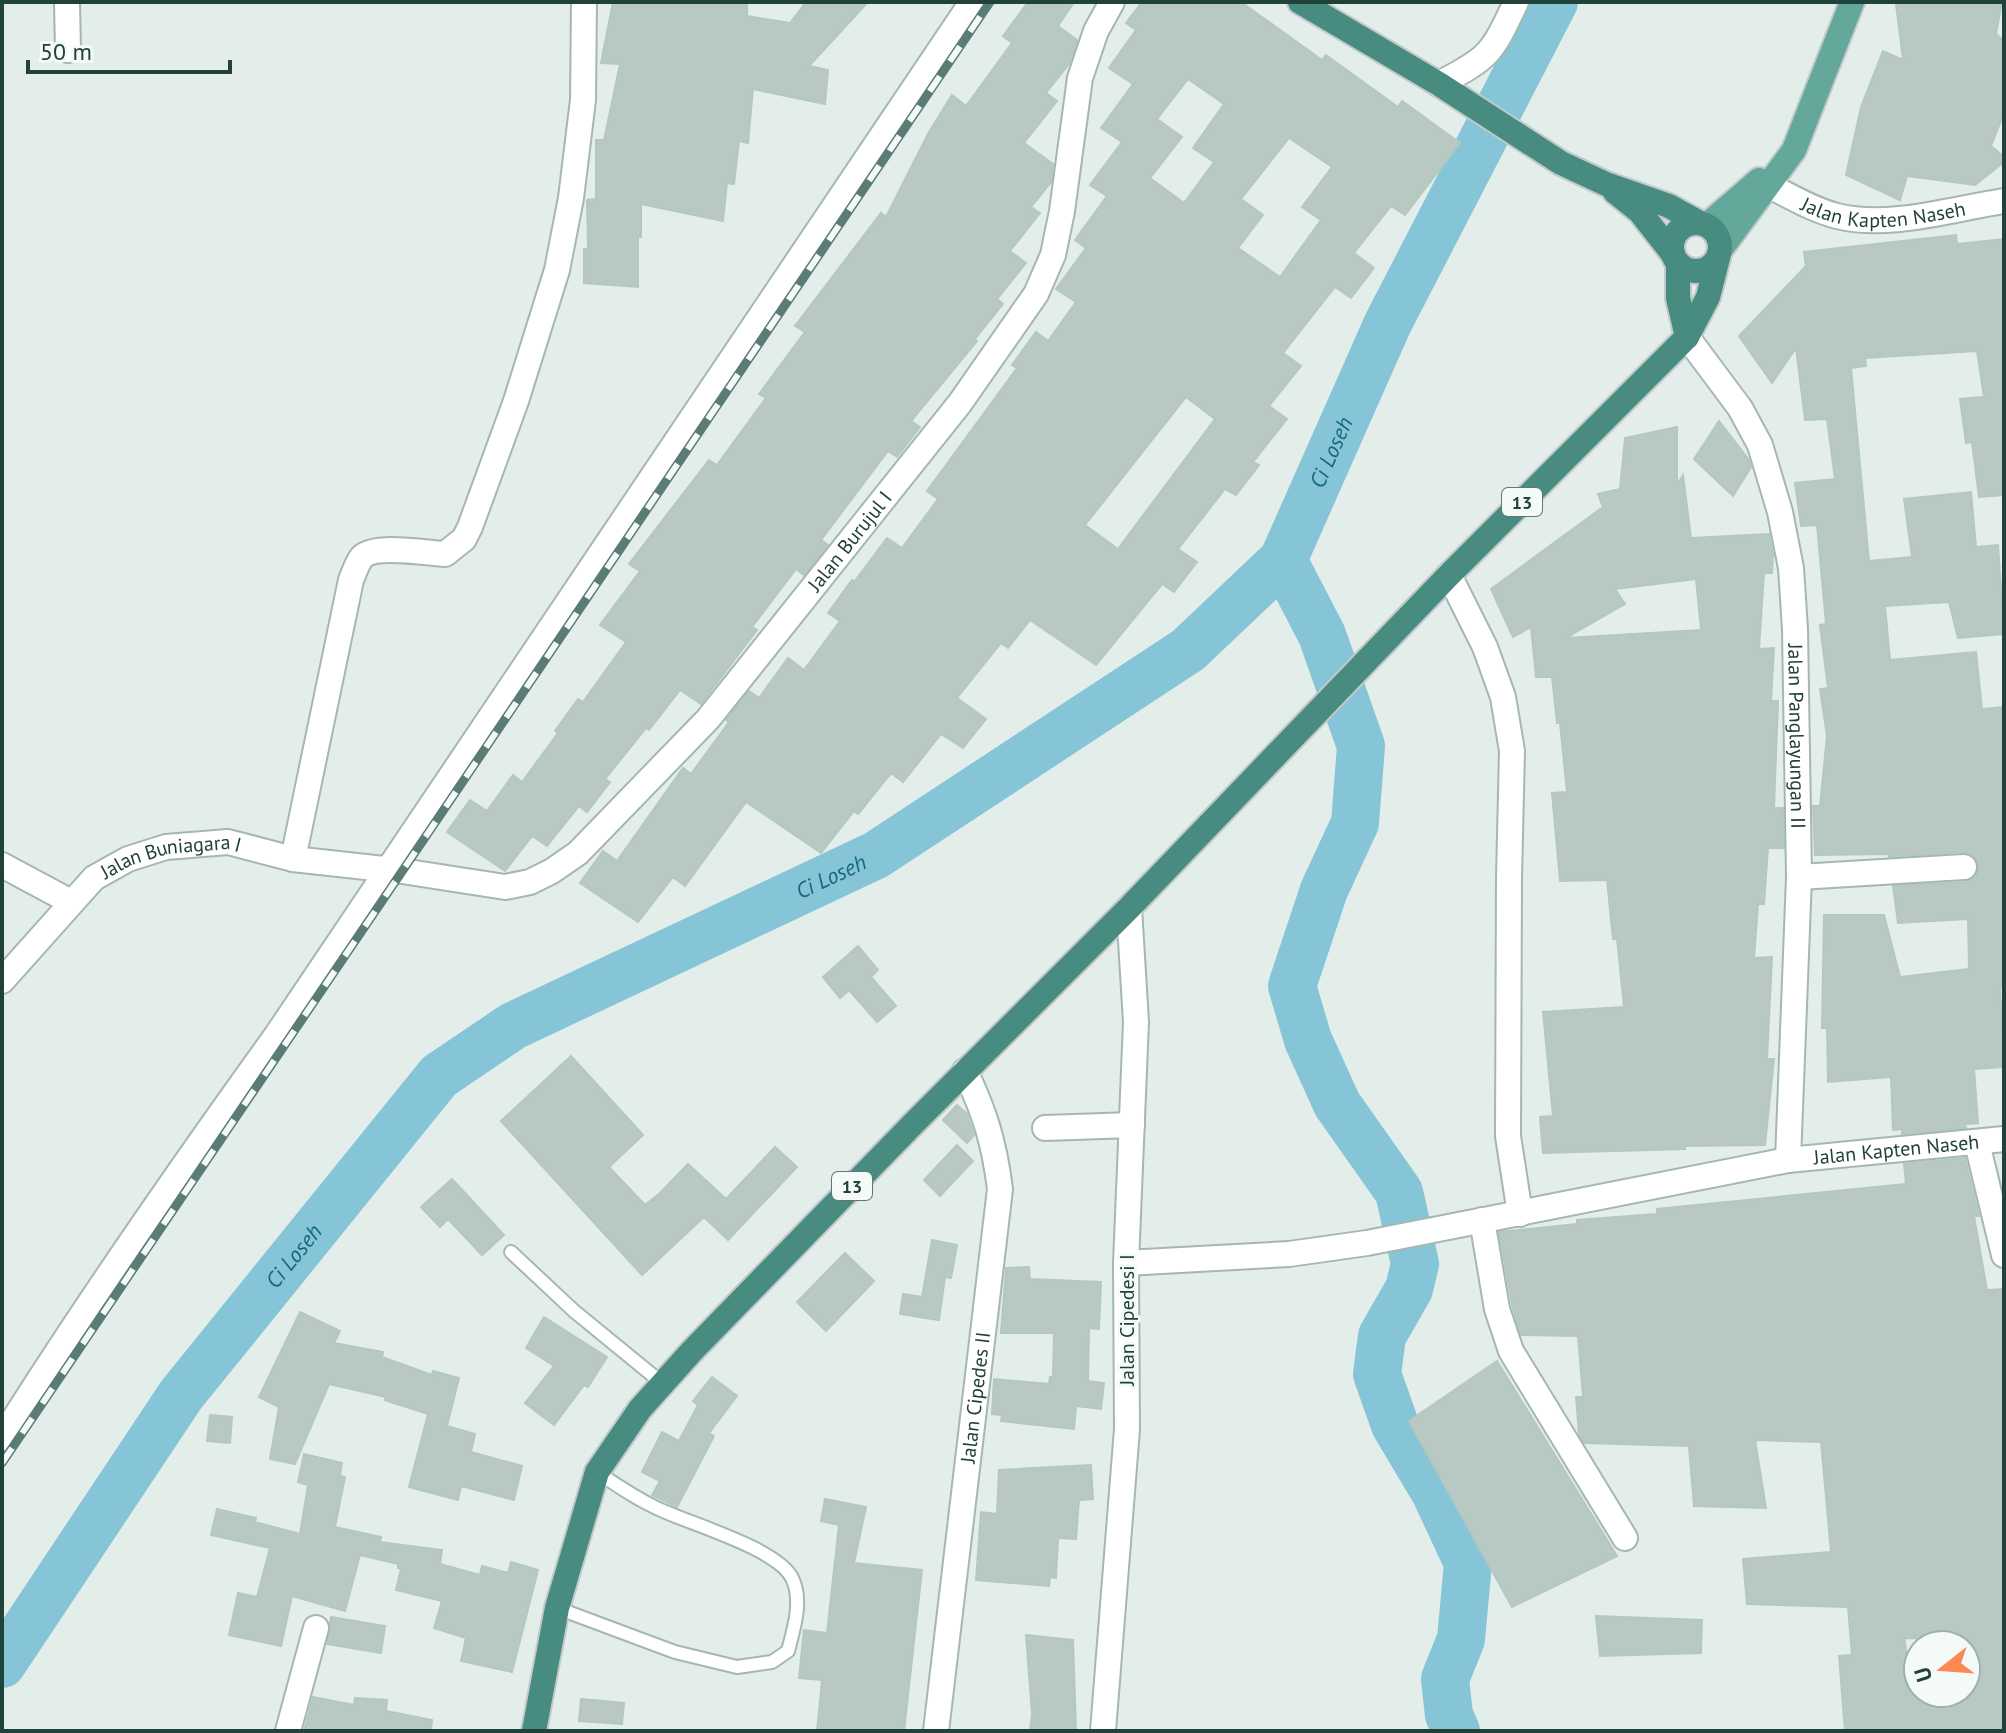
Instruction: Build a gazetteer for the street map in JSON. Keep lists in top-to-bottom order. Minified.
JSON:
{"streets":{"highway":["13"],"street":["Jalan Kapten Naseh","Jalan Burujul I","Jalan Panglayungan II","Jalan Buniagara I","Jalan Cipedesi I","Jalan Cipedes II"]},"crossings":[["Jalan Kapten Naseh","Jalan Panglayungan II"],["Jalan Kapten Naseh","Jalan Cipedesi I"],["13","Jalan Panglayungan II"],["13","Jalan Cipedesi I"],["13","Jalan Cipedes II"],["Jalan Burujul I","Jalan Buniagara I"]],"water":["Ci Loseh"],"scale_bar":"50 m","north":"left"}
